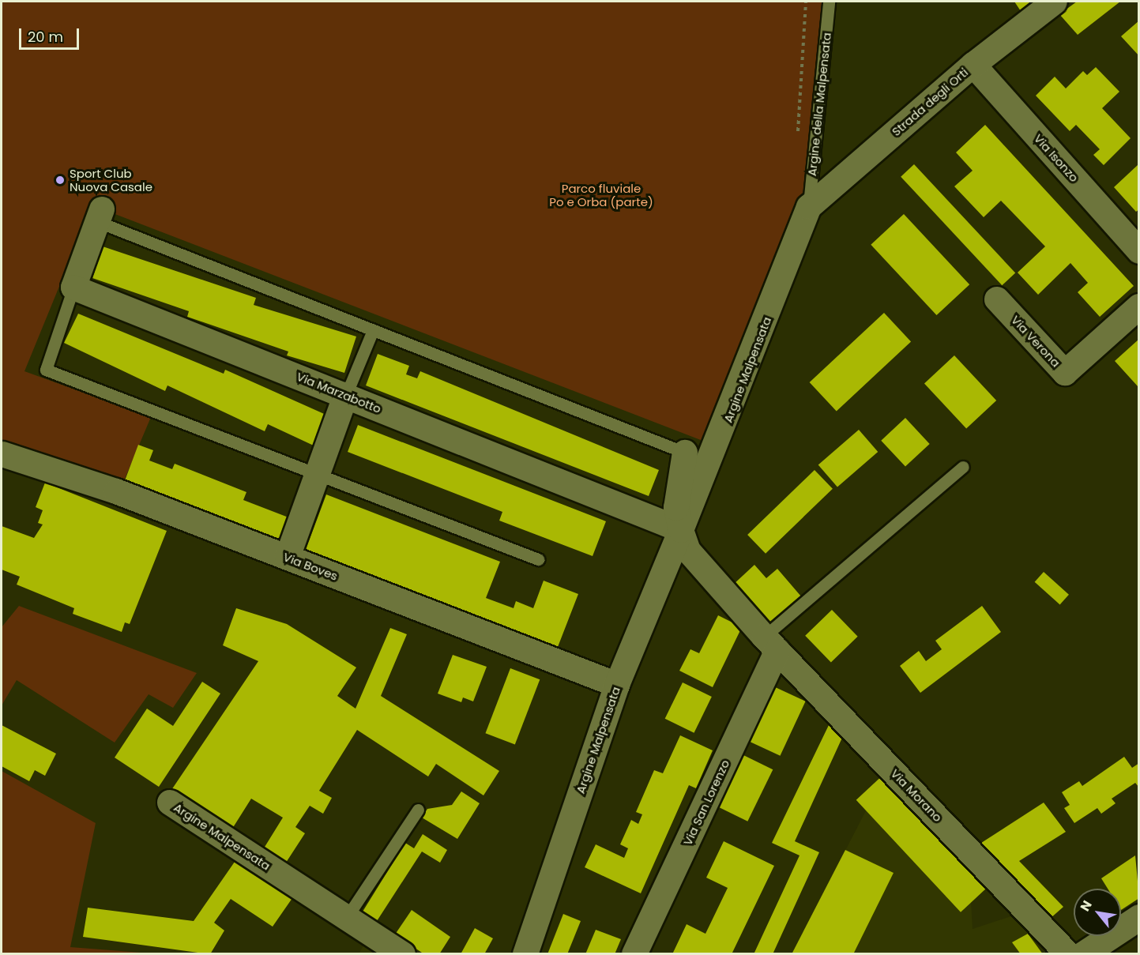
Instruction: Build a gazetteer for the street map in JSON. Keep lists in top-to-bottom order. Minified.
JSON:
{"streets":{"street":["Strada degli Orti","Via Isonzo","Via Verona","Argine Malpensata","Via Marzabotto","Via Boves","Via Morano","Via San Lorenzo"],"lane":["Argine della Malpensata"]},"crossings":[["Strada degli Orti","Argine della Malpensata"],["Strada degli Orti","Via Isonzo"],["Strada degli Orti","Argine Malpensata"],["Argine della Malpensata","Argine Malpensata"],["Argine Malpensata","Via Marzabotto"],["Argine Malpensata","Via Boves"],["Argine Malpensata","Via Morano"],["Via Marzabotto","Via Morano"],["Via Morano","Via San Lorenzo"]],"parks":["Parco fluviale Po e Orba (parte)"],"places":["Sport Club Nuova Casale"],"scale_bar":"20 m","north":"top left"}
